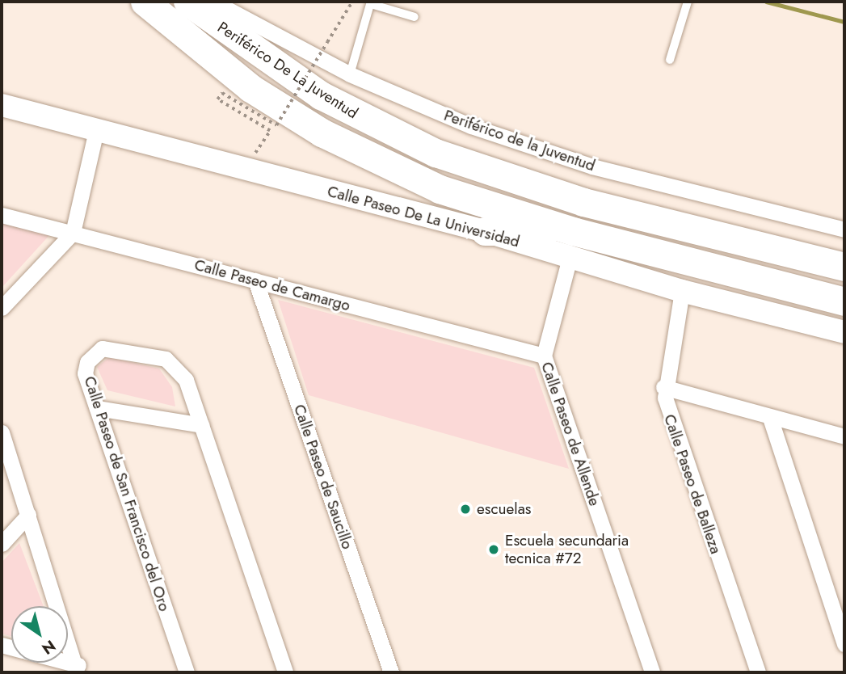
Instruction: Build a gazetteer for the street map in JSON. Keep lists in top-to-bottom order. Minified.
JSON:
{"streets":{"highway":["Periférico De La Juventud"],"street":["Periférico de la Juventud","Calle Paseo De La Universidad","Calle Paseo de Camargo","Calle Paseo de Allende","Calle Paseo de Saucillo","Calle Paseo de Balleza","Calle Paseo de San Francisco del Oro"]},"crossings":[["Periférico De La Juventud","Calle Paseo de Allende"],["Calle Paseo de Camargo","Calle Paseo de Allende"],["Calle Paseo de Camargo","Calle Paseo de Saucillo"]],"places":["escuelas","Escuela secundaria tecnica #72"],"north":"bottom right"}
